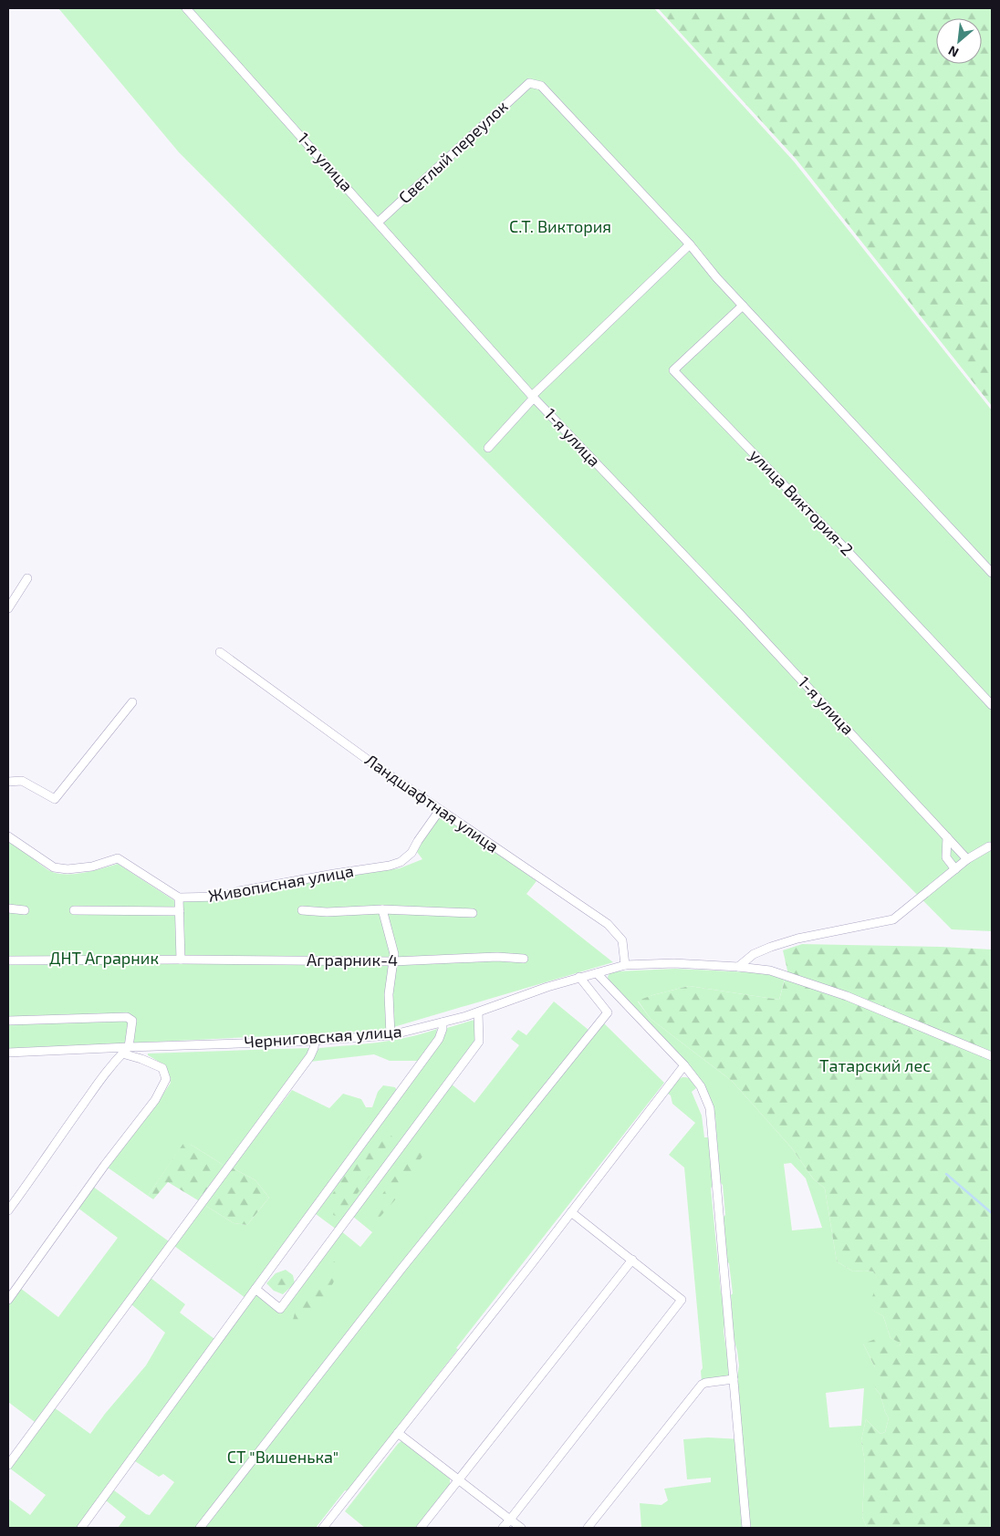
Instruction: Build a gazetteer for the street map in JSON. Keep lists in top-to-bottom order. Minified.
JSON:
{"streets":{"street":["Светлый переулок","1-я улица","улица Виктория-2","Ландшафтная улица","Живописная улица","Аграрник-4","Черниговская улица"]},"crossings":[["Светлый переулок","1-я улица"],["Ландшафтная улица","Живописная улица"],["Ландшафтная улица","Черниговская улица"]],"parks":["С.Т. Виктория","ДНТ Аграрник","Татарский лес","СТ \"Вишенька\""],"north":"bottom left"}
